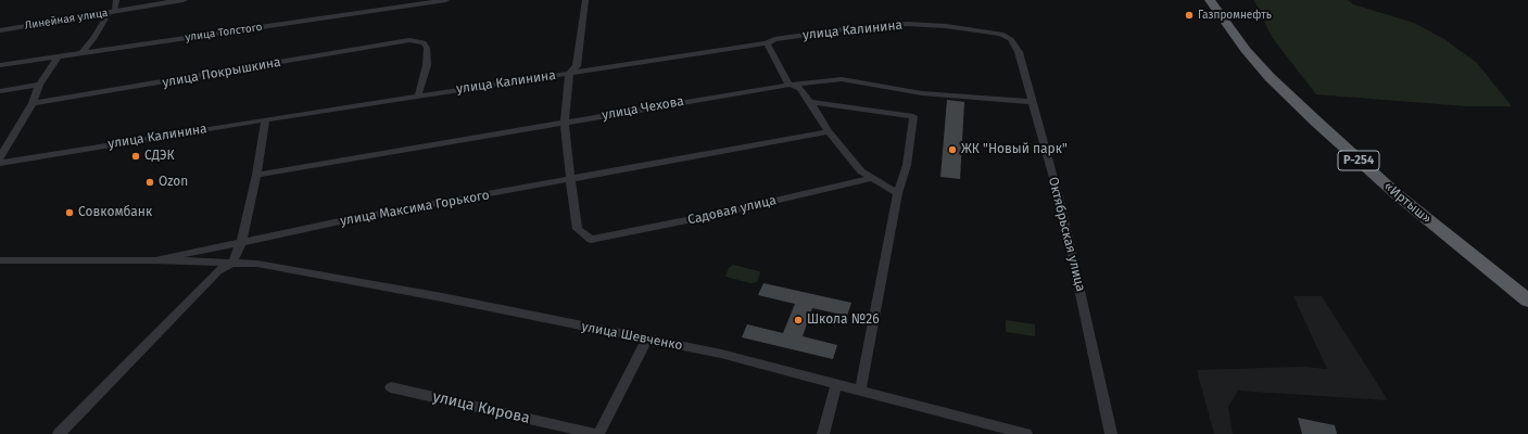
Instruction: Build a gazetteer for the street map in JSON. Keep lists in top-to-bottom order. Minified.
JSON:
{"streets":{"highway":["Р-254","«Иртыш»"],"street":["Линейная улица","улица Калинина","улица Толстого","улица Покрышкина","улица Чехова","улица Максима Горького","Садовая улица","Октябрьская улица","улица Шевченко","улица Кирова"]},"crossings":[["улица Калинина","улица Покрышкина"],["улица Калинина","Октябрьская улица"],["улица Чехова","Октябрьская улица"],["улица Максима Горького","Садовая улица"],["улица Максима Горького","улица Шевченко"]],"places":["Газпромнефть","ЖК \"Новый парк\"","СДЭК","Ozon","Совкомбанк","Школа №26"]}
